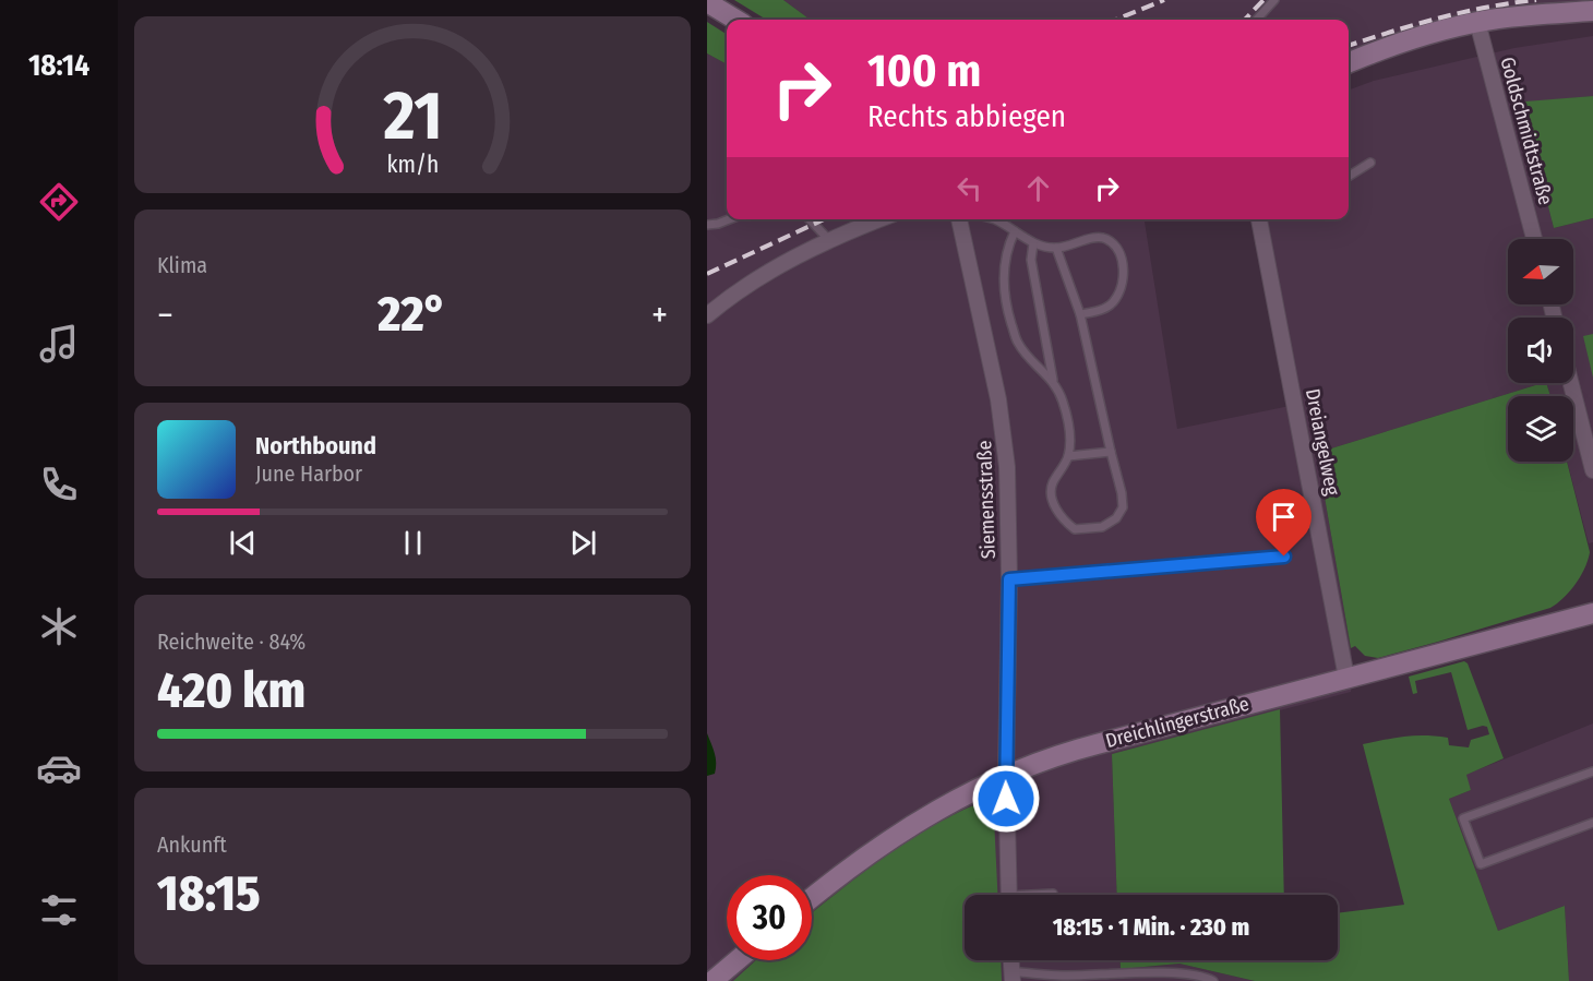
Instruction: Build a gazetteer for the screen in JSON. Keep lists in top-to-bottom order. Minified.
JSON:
{"streets":{"street":["Goldschmidtstraße","Dreiangelweg","Siemensstraße","Dreichlingerstraße"]},"crossings":[["Dreiangelweg","Dreichlingerstraße"],["Siemensstraße","Dreichlingerstraße"]],"north":"left","page":{"tabs":"18:14","turn":["100 m","Rechts abbiegen"],"tile":["Klima",["Reichweite · 84%","420 km"],["Ankunft","18:15"]],"heat":["−","22°","+"],"song":["Northbound","June Harbor"],"limit":"30","trip":"18:15 · 1 Min. · 230 m","gauge":["21","km/h"]}}
